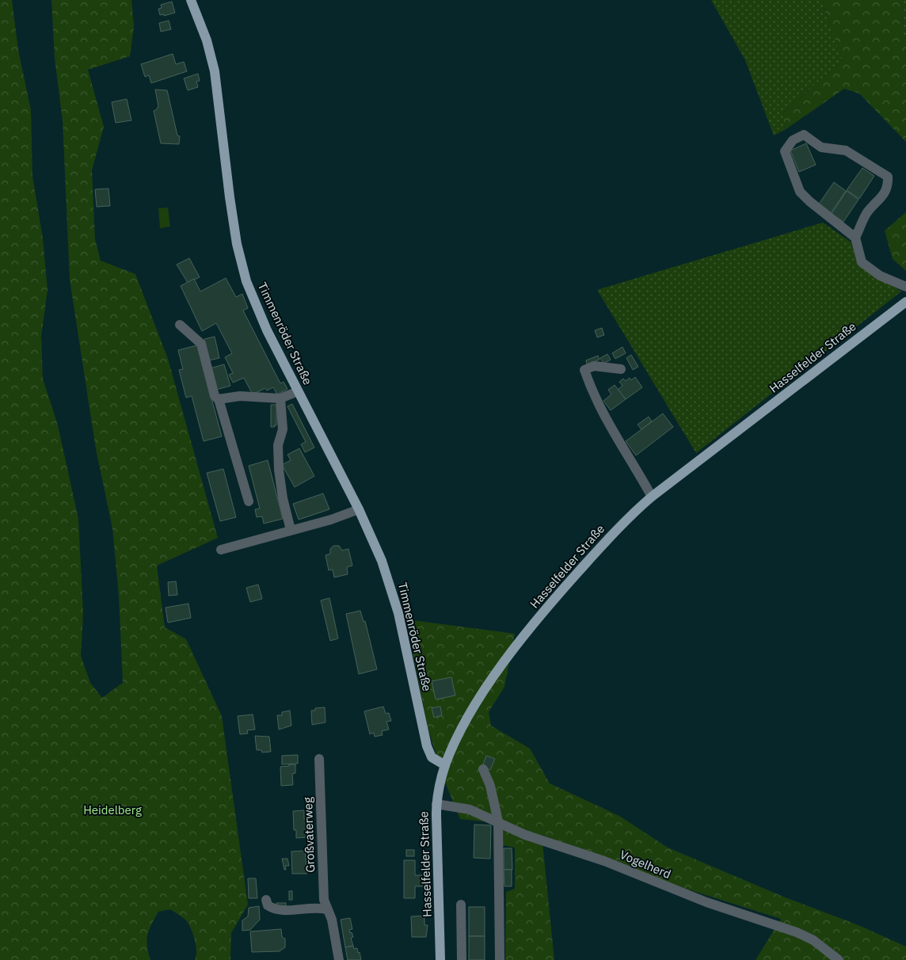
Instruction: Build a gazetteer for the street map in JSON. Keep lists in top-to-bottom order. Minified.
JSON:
{"streets":{"main road":["Timmenröder Straße","Hasselfelder Straße"],"street":["Großvaterweg","Vogelherd"]},"crossings":[["Timmenröder Straße","Hasselfelder Straße"],["Hasselfelder Straße","Vogelherd"]],"parks":["Heidelberg"]}
